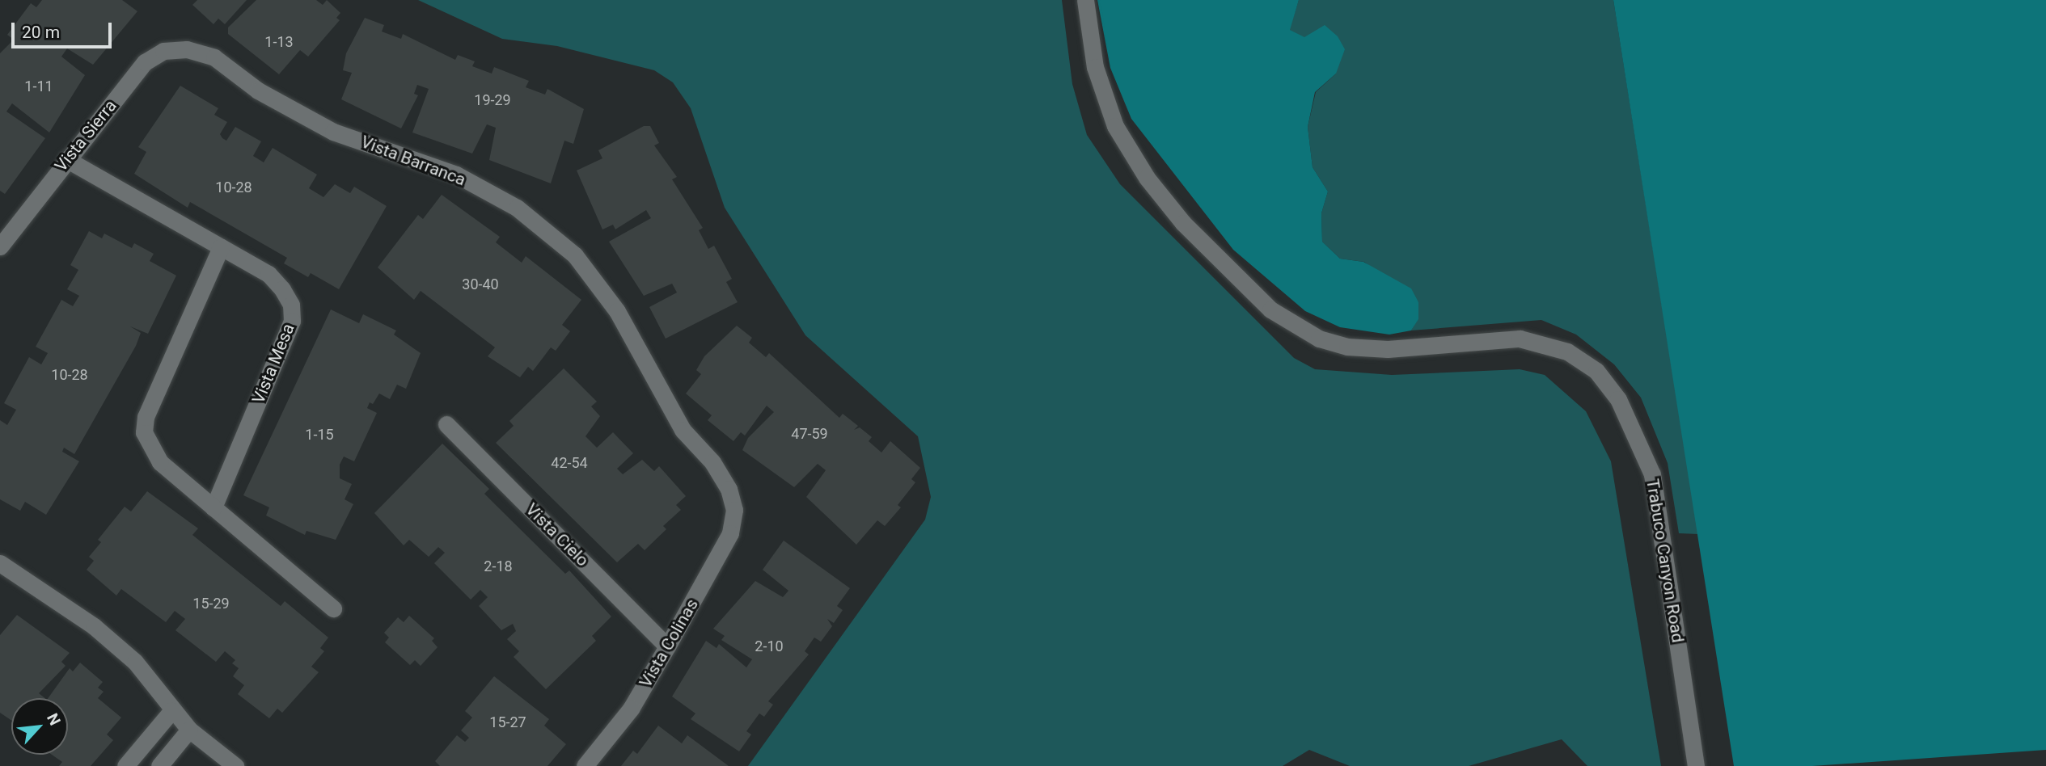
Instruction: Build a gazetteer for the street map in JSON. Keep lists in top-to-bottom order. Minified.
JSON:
{"streets":{"street":["Vista Sierra","Vista Barranca","Vista Mesa","Vista Cielo","Trabuco Canyon Road","Vista Colinas"]},"crossings":[["Vista Sierra","Vista Barranca"],["Vista Sierra","Vista Mesa"],["Vista Barranca","Vista Colinas"],["Vista Cielo","Vista Colinas"]],"house_numbers":["1-13","1-11","19-29","10-28","30-40","10-28","47-59","1-15","42-54","2-18","15-29","2-10","15-27"],"scale_bar":"20 m","north":"top right"}
